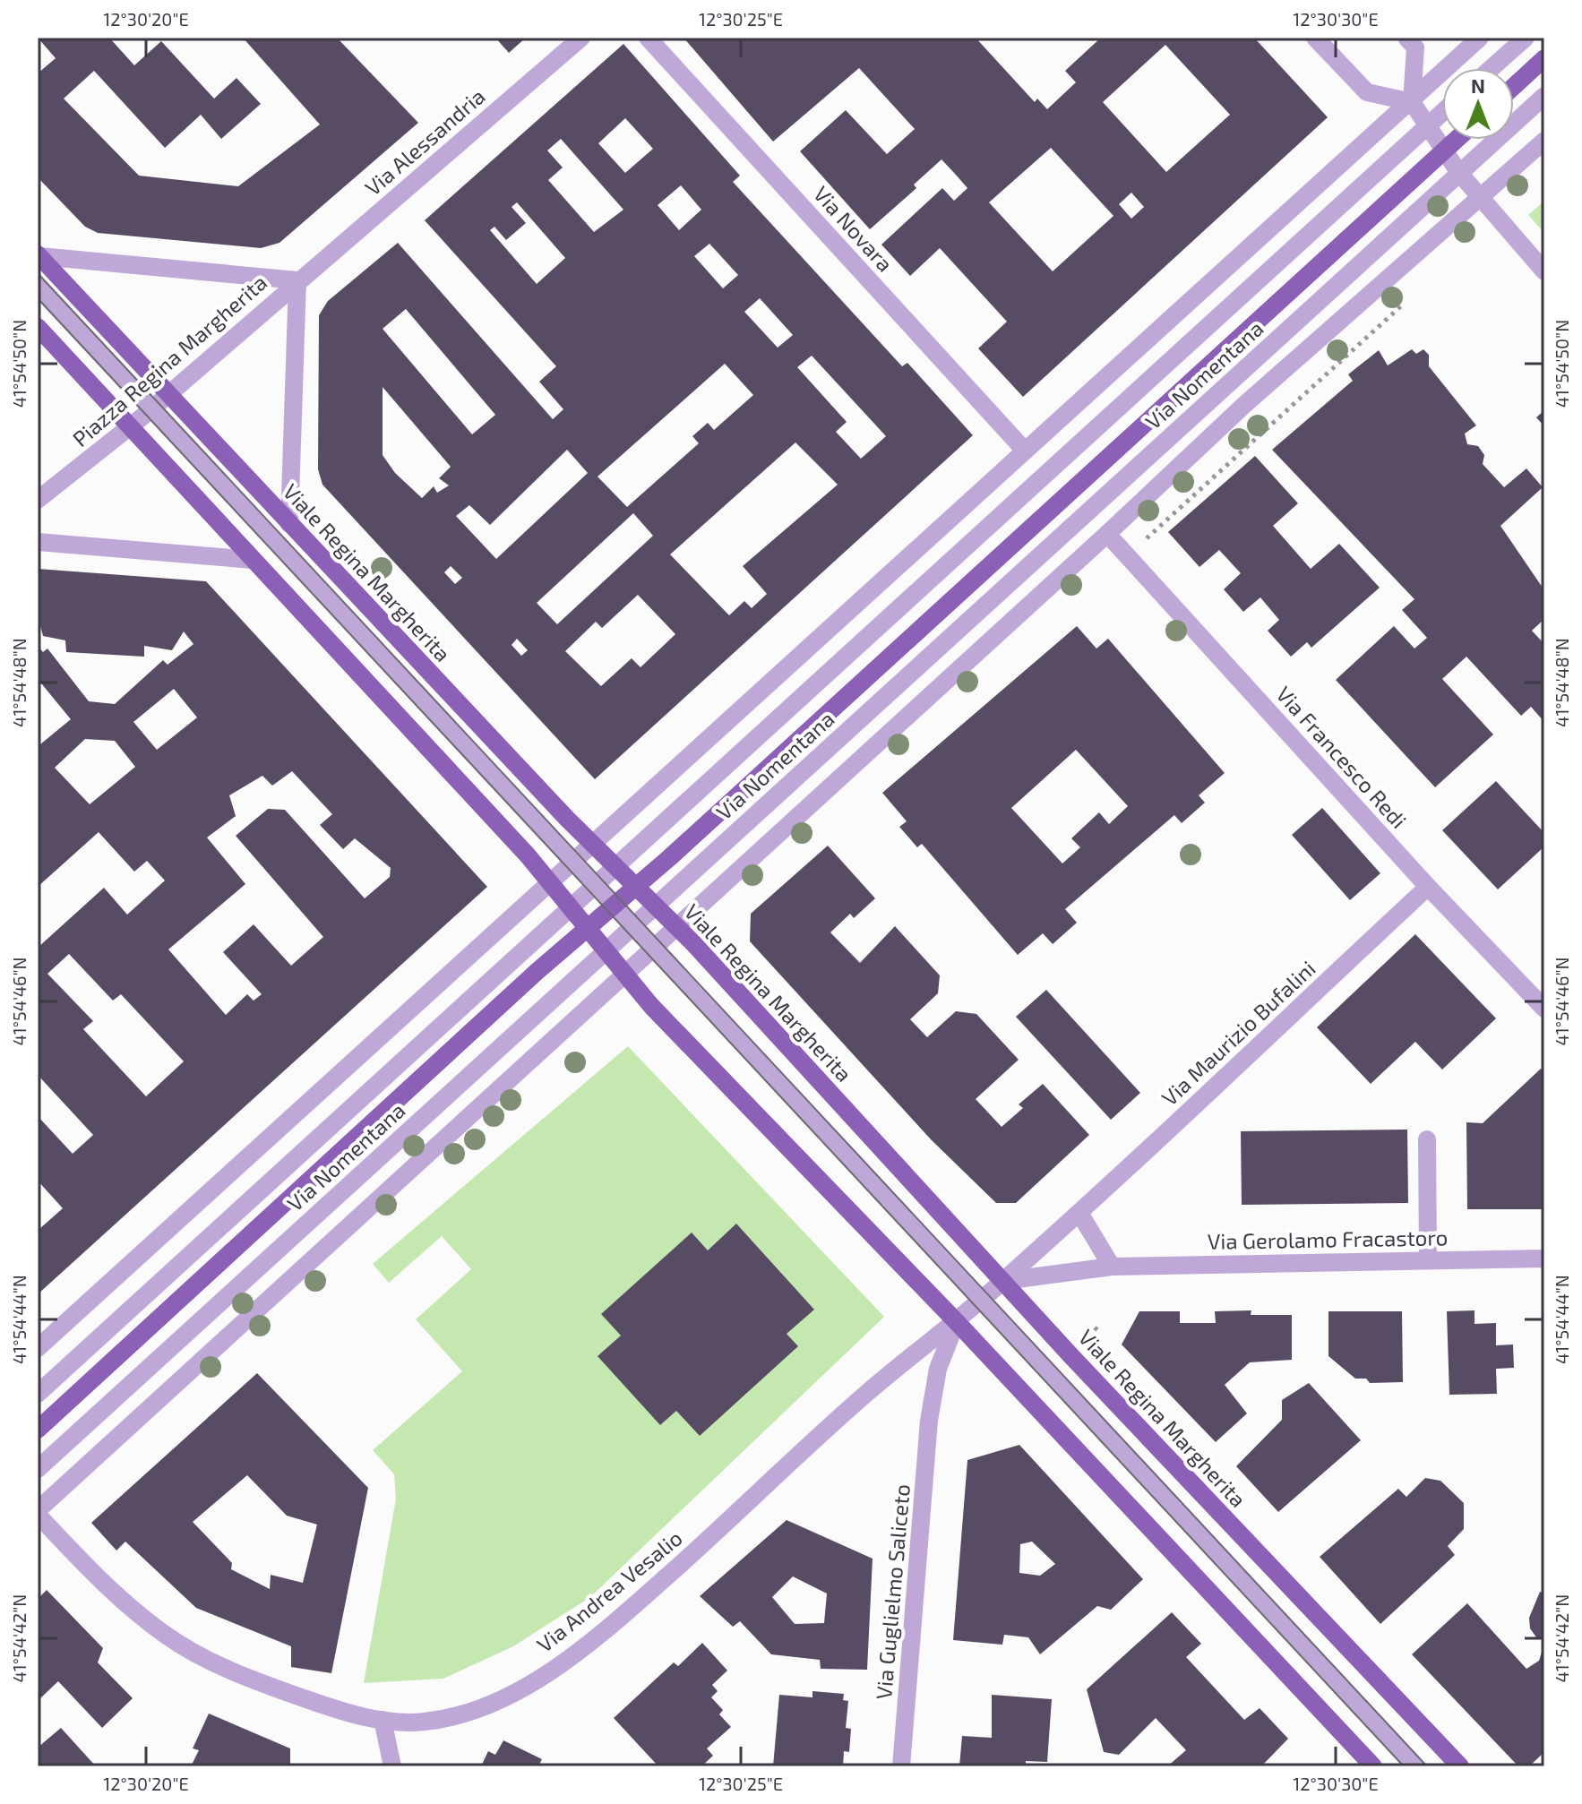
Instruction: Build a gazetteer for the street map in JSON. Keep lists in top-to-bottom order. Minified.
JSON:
{"streets":{"main road":["Via Nomentana","Viale Regina Margherita"],"street":["Via Alessandria","Via Novara","Piazza Regina Margherita","Via Francesco Redi","Via Maurizio Bufalini","Via Gerolamo Fracastoro","Via Andrea Vesalio","Via Guglielmo Saliceto"]},"crossings":[["Via Alessandria","Piazza Regina Margherita"],["Piazza Regina Margherita","Viale Regina Margherita"],["Via Nomentana","Viale Regina Margherita"],["Viale Regina Margherita","Via Maurizio Bufalini"],["Viale Regina Margherita","Via Gerolamo Fracastoro"],["Via Francesco Redi","Via Maurizio Bufalini"],["Via Maurizio Bufalini","Via Gerolamo Fracastoro"],["Via Maurizio Bufalini","Via Andrea Vesalio"],["Via Andrea Vesalio","Via Guglielmo Saliceto"]],"north":"top","coordinates":["12°30'20\"E","12°30'25\"E","12°30'30\"E","41°54'50\"N","41°54'48\"N","41°54'46\"N","41°54'44\"N","41°54'42\"N"]}
